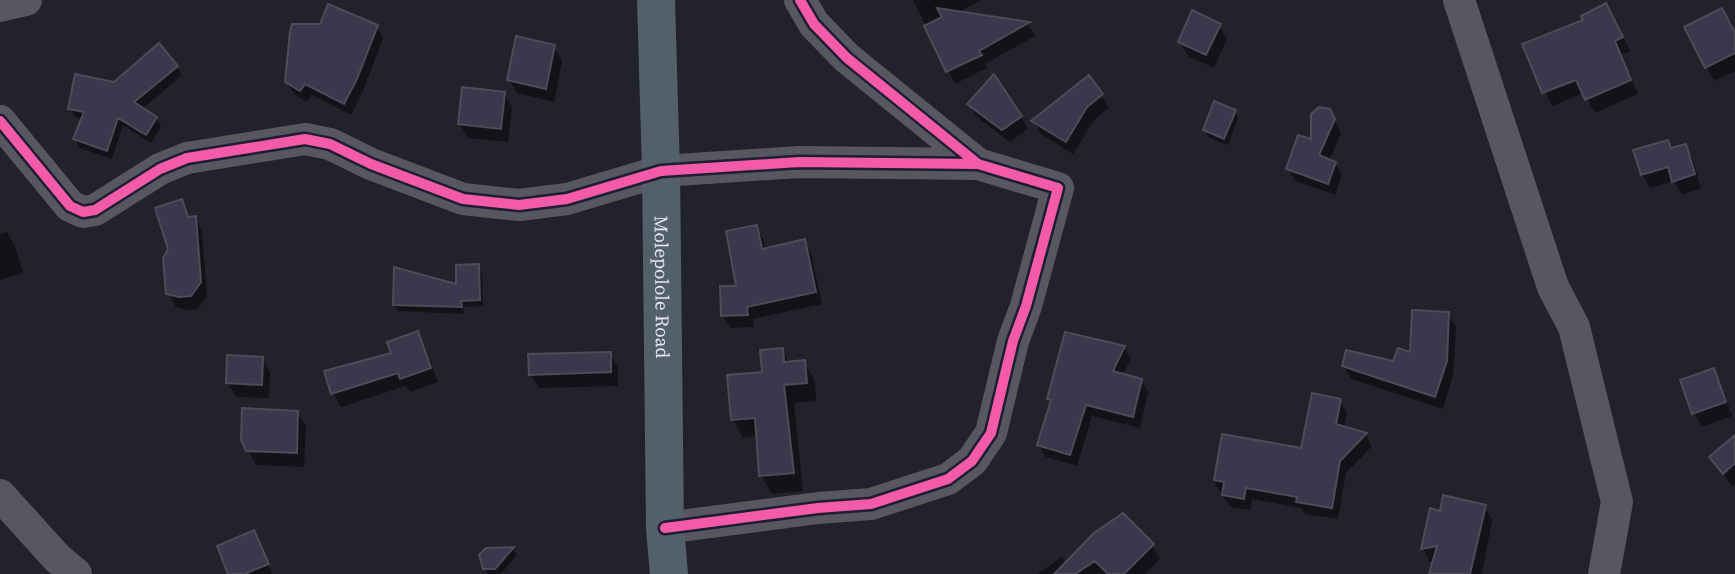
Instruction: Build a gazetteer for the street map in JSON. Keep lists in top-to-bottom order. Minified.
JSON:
{"streets":{"main road":["Molepolole Road"]}}
